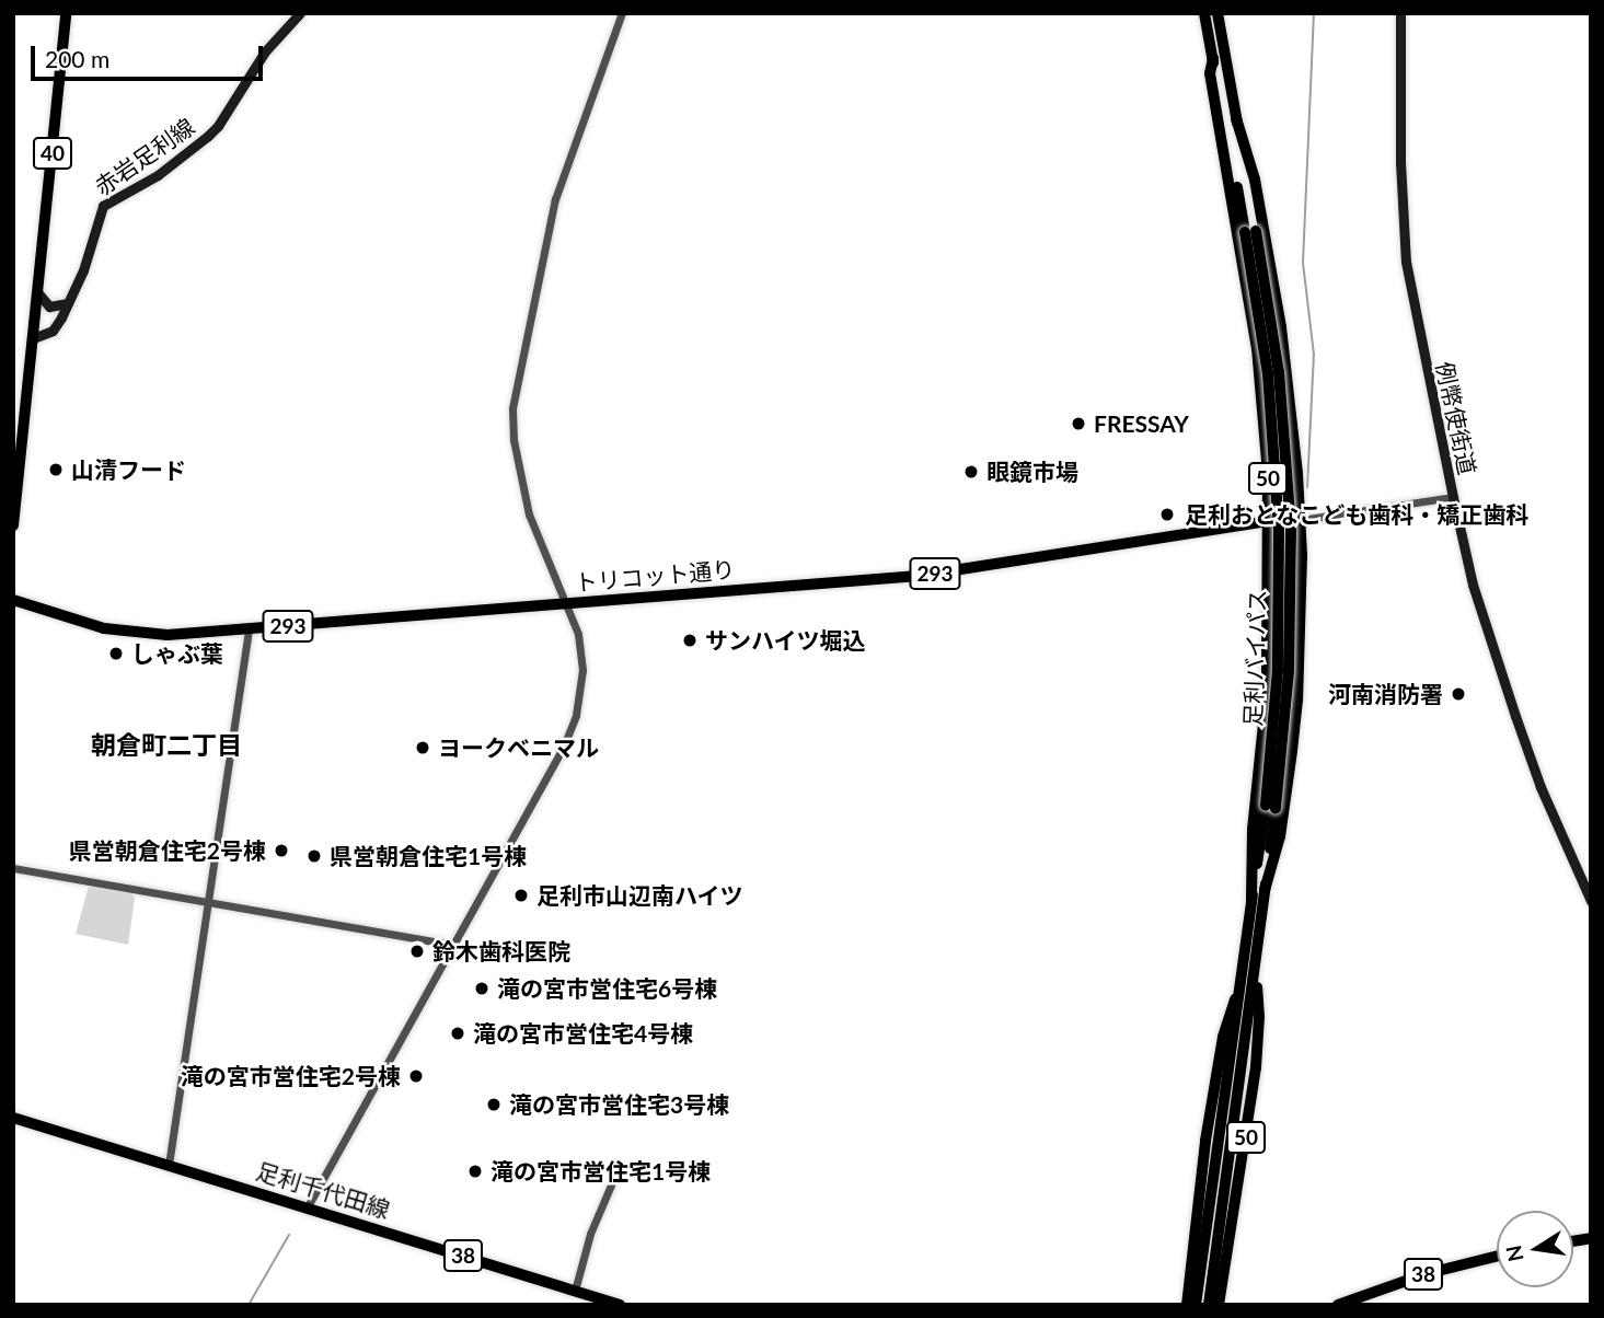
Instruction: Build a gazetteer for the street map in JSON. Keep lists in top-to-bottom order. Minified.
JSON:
{"streets":{"main road":["40","赤岩足利線","例幣使街道","50","293","トリコット通り","足利バイパス","足利千代田線","38"]},"crossings":[["40","赤岩足利線"],["50","トリコット通り"],["50","足利バイパス"]],"districts":["朝倉町二丁目"],"places":["FRESSAY","山清フード","眼鏡市場","足利おとなこども歯科・矯正歯科","サンハイツ堀込","しゃぶ葉","河南消防署","ヨークベニマル","県営朝倉住宅2号棟","県営朝倉住宅1号棟","足利市山辺南ハイツ","鈴木歯科医院","滝の宮市営住宅6号棟","滝の宮市営住宅4号棟","滝の宮市営住宅2号棟","滝の宮市営住宅3号棟","滝の宮市営住宅1号棟"],"scale_bar":"200 m","north":"left"}
